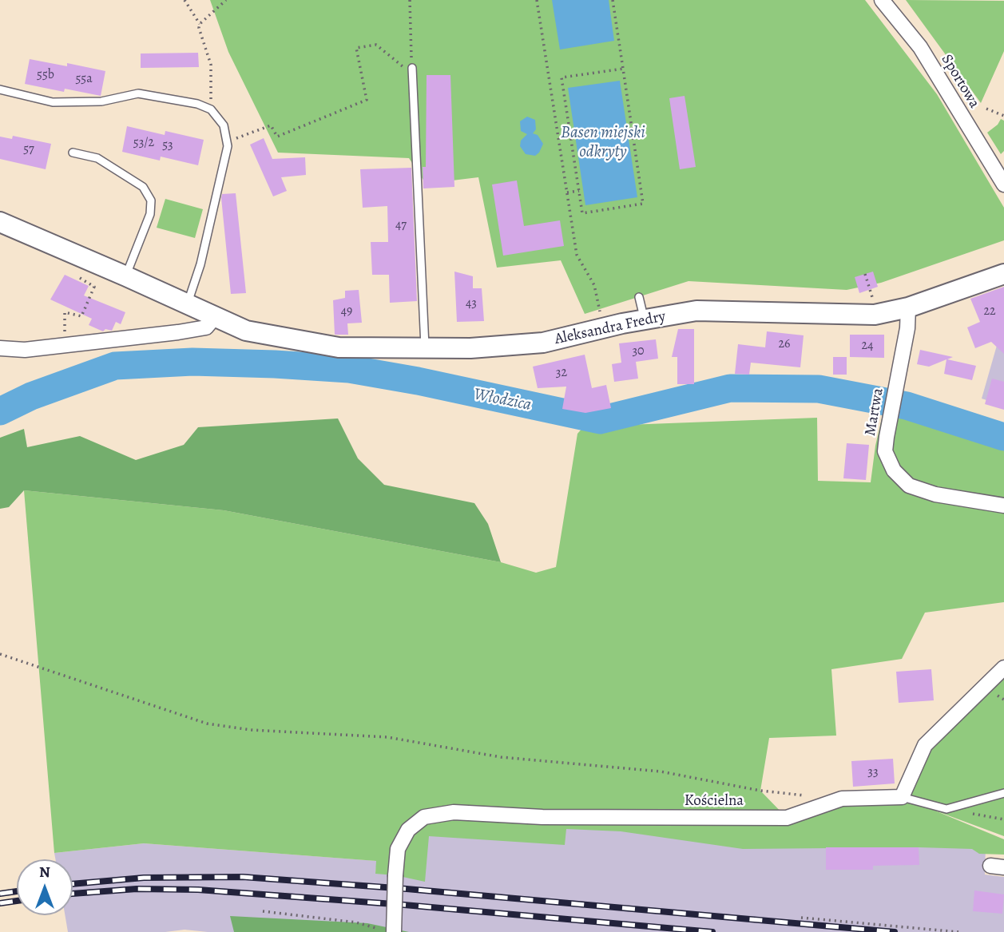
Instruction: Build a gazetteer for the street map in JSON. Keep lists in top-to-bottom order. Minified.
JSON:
{"streets":{"street":["Sportowa","Aleksandra Fredry","Martwa","Kościelna"]},"crossings":[["Aleksandra Fredry","Martwa"]],"water":["Basen miejski odkryty","Włodzica"],"house_numbers":["55b","55a","53/2","53","57","47","43","49","22","26","24","30","32","33"],"north":"top"}
